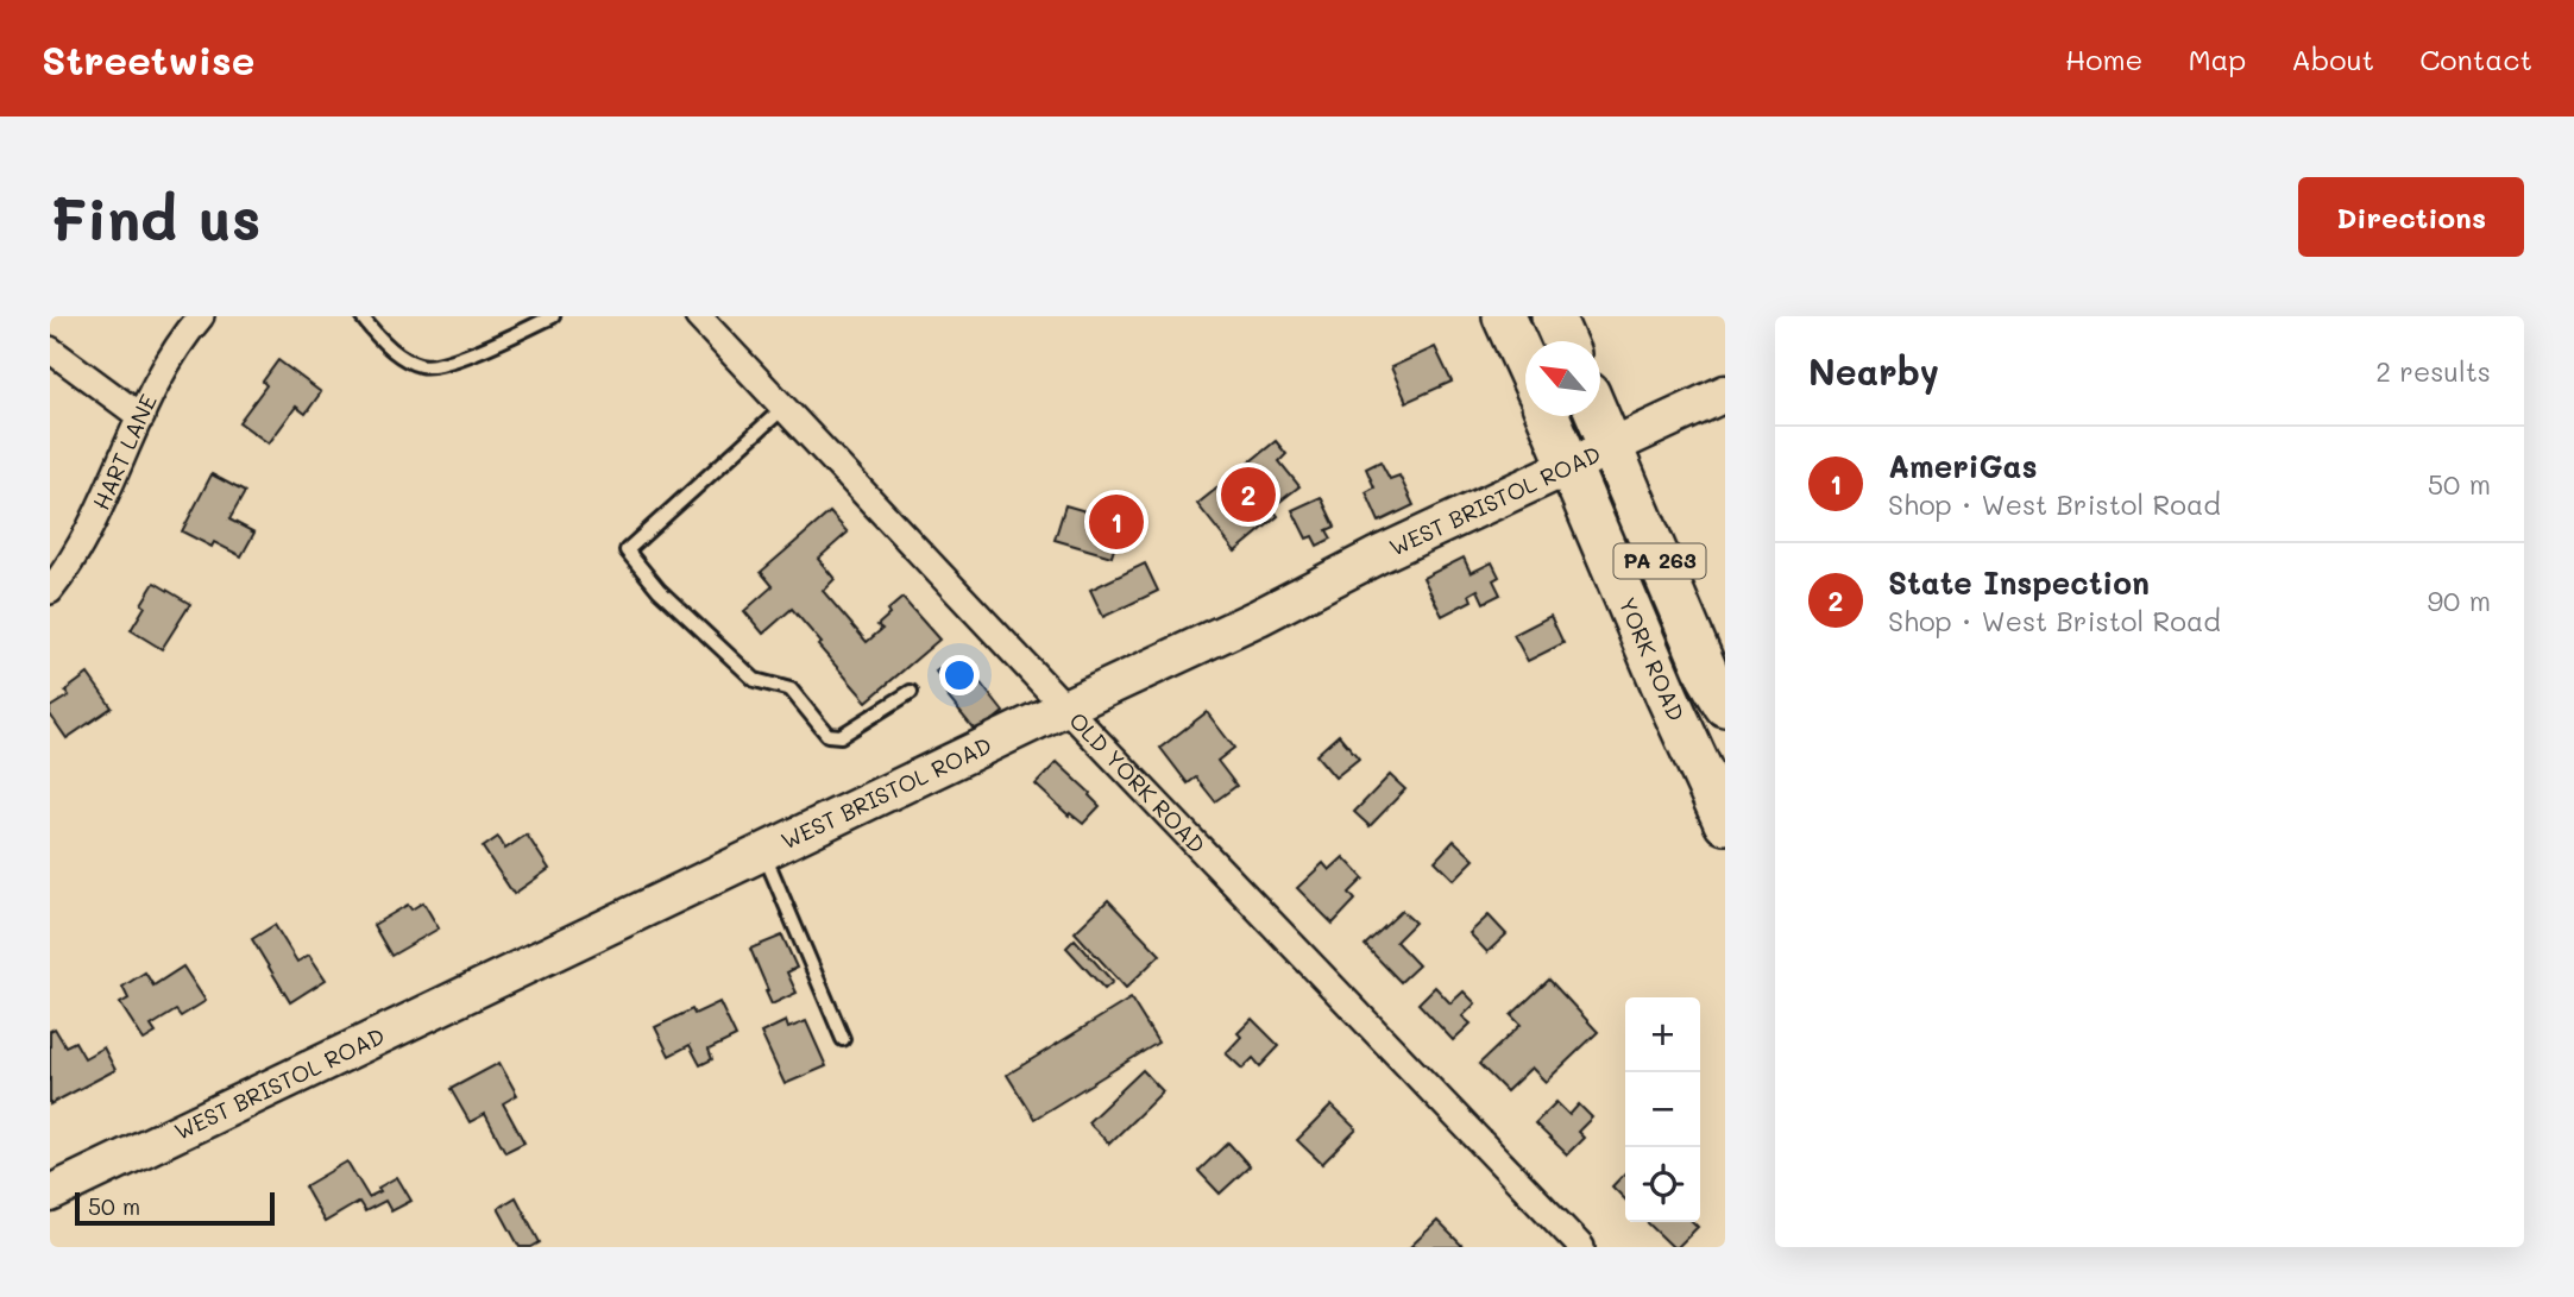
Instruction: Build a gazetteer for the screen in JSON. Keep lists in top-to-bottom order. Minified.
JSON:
{"streets":{"highway":["PA 263","YORK ROAD"],"main road":["WEST BRISTOL ROAD"],"street":["HART LANE","OLD YORK ROAD"]},"crossings":[["WEST BRISTOL ROAD","YORK ROAD"],["WEST BRISTOL ROAD","OLD YORK ROAD"]],"scale_bar":"50 m","north":"top left","page":{"header":"Streetwise","nav":["Home","Map","About","Contact"],"buttons":"Directions","title":"Find us","heading":["Nearby","2 results"],"list":[{"mark":"1","name":"AmeriGas","note":"Shop · West Bristol Road","value":"50 m"},{"mark":"2","name":"State Inspection","note":"Shop · West Bristol Road","value":"90 m"}],"pins":["2","1"],"map_buttons":["+","−"],"scale":"50 m"}}
